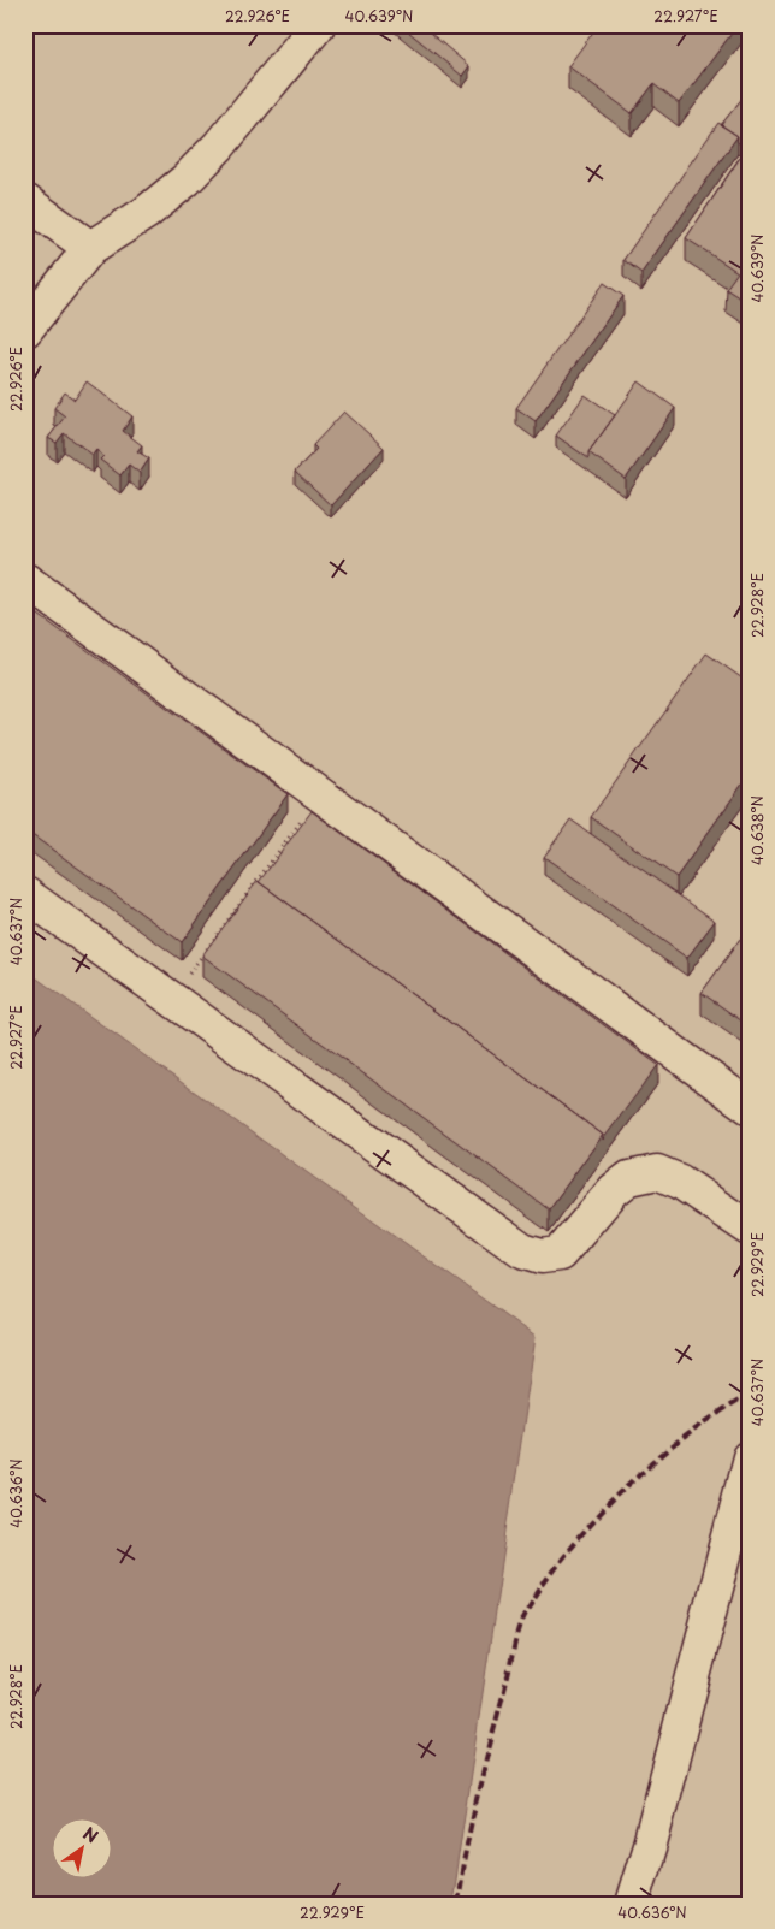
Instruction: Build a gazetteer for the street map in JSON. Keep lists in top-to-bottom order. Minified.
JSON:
{"north":"top right","coordinates":["22.926°E","40.639°N","22.927°E","22.928°E","40.638°N","40.637°N","22.929°E","40.636°N"]}
